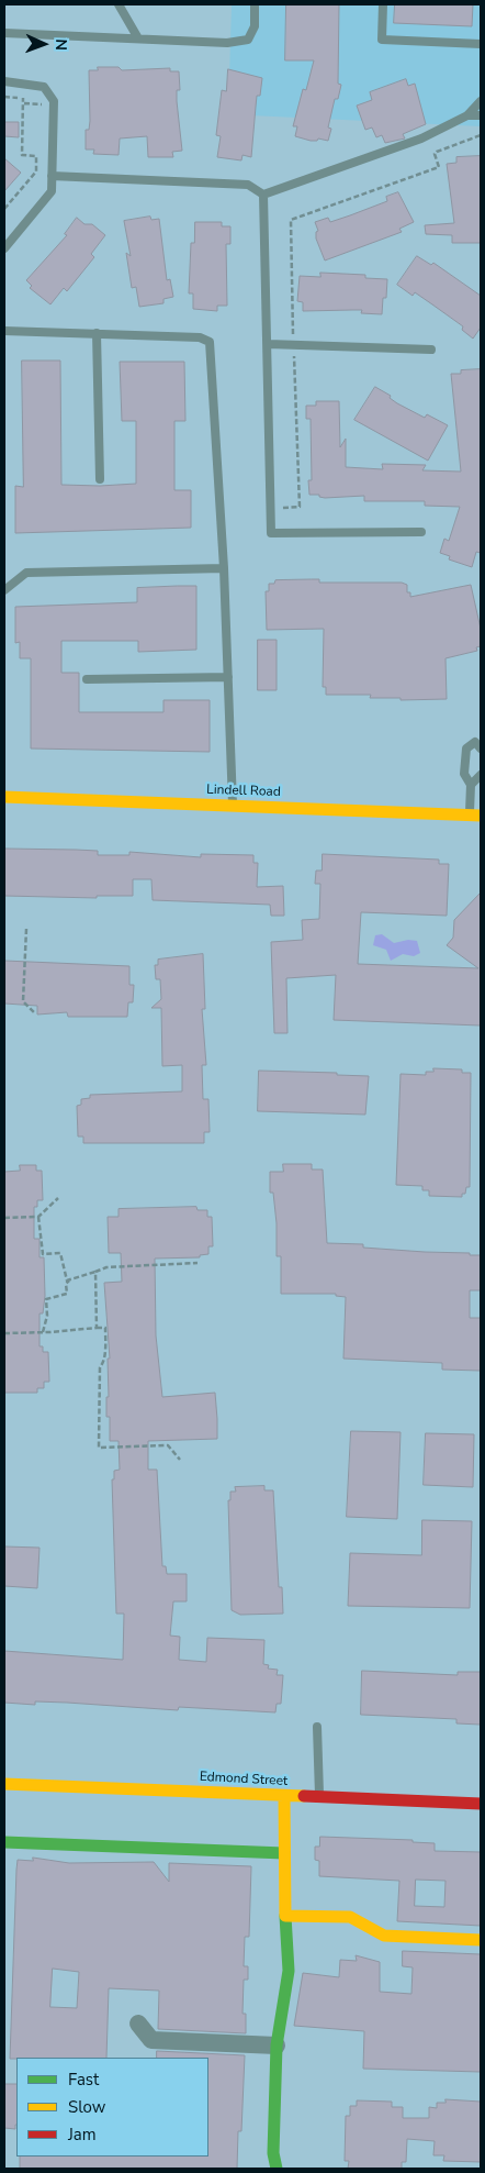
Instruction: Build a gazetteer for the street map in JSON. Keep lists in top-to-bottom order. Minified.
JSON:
{"streets":{"street":["Lindell Road","Edmond Street"]},"legend":["Fast","Slow","Jam"],"north":"right"}
